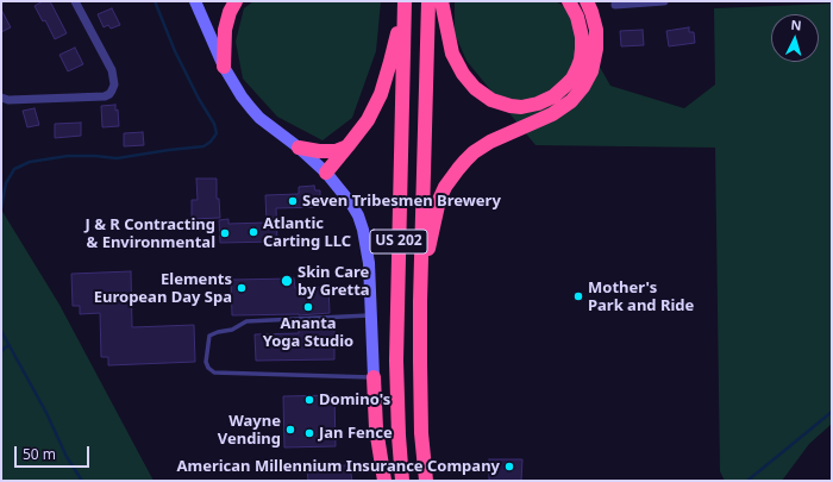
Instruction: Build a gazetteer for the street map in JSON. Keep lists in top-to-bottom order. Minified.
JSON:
{"streets":{"highway":["US 202"]},"places":["Seven Tribesmen Brewery","Atlantic Carting LLC","J & R Contracting & Environmental","Skin Care by Gretta","Elements European Day Spa","Mother's Park and Ride","Ananta Yoga Studio","Domino's","Wayne Vending","Jan Fence","American Millennium Insurance Company"],"scale_bar":"50 m","north":"top"}
